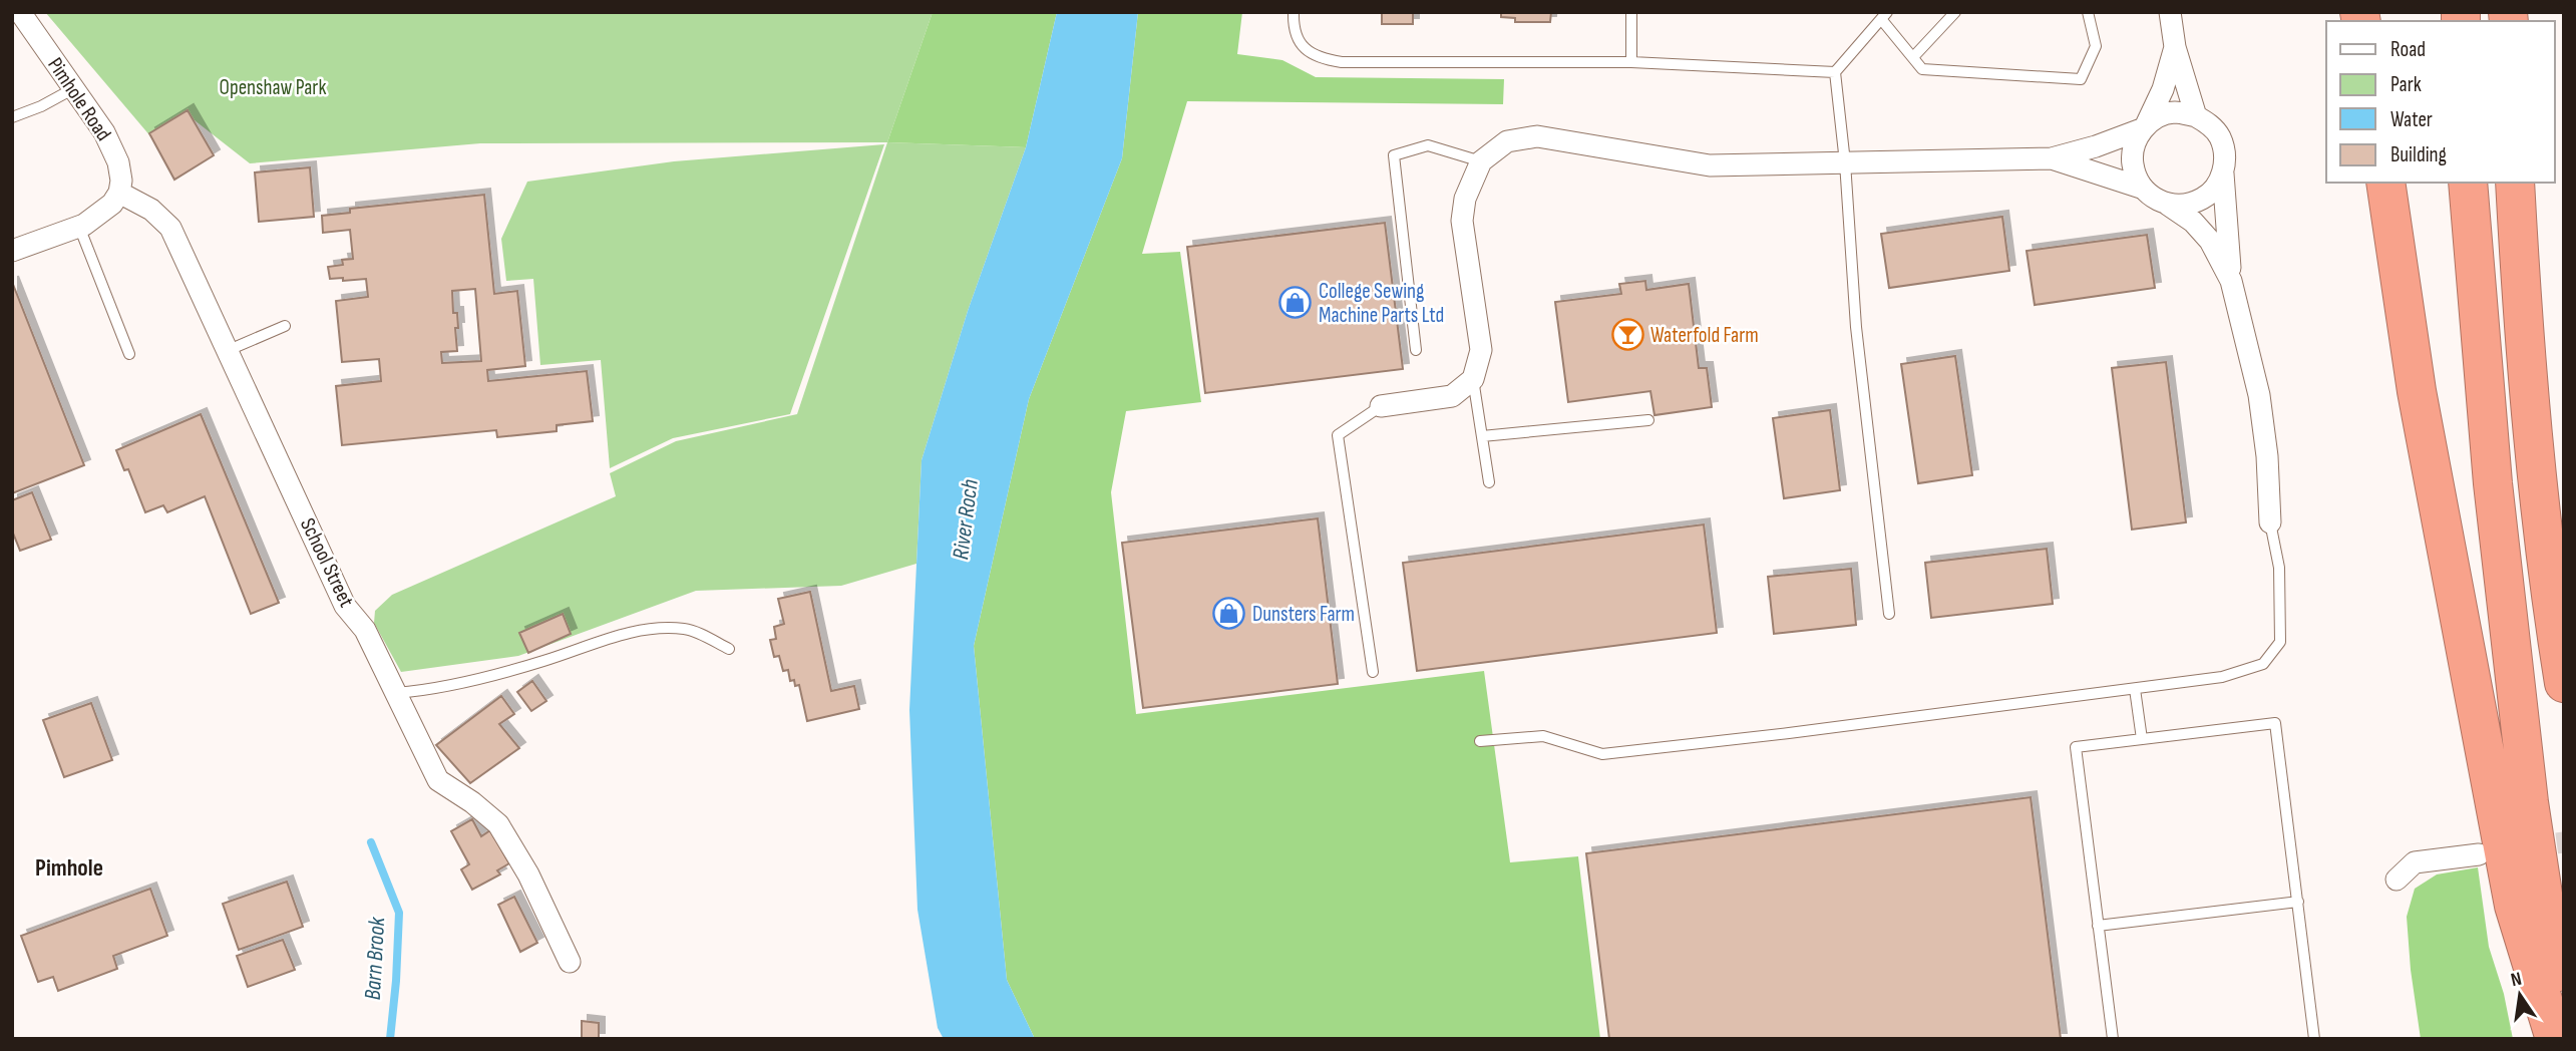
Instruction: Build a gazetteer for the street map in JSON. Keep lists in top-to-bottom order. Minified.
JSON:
{"streets":{"street":["Pimhole Road","School Street"]},"crossings":[["Pimhole Road","School Street"]],"districts":["Pimhole"],"water":["River Roch","Barn Brook"],"parks":["Openshaw Park"],"places":{"shop":["College Sewing Machine Parts Ltd","Dunsters Farm"],"bar":["Waterfold Farm"]},"legend":["Road","Park","Water","Building"],"north":"top"}
